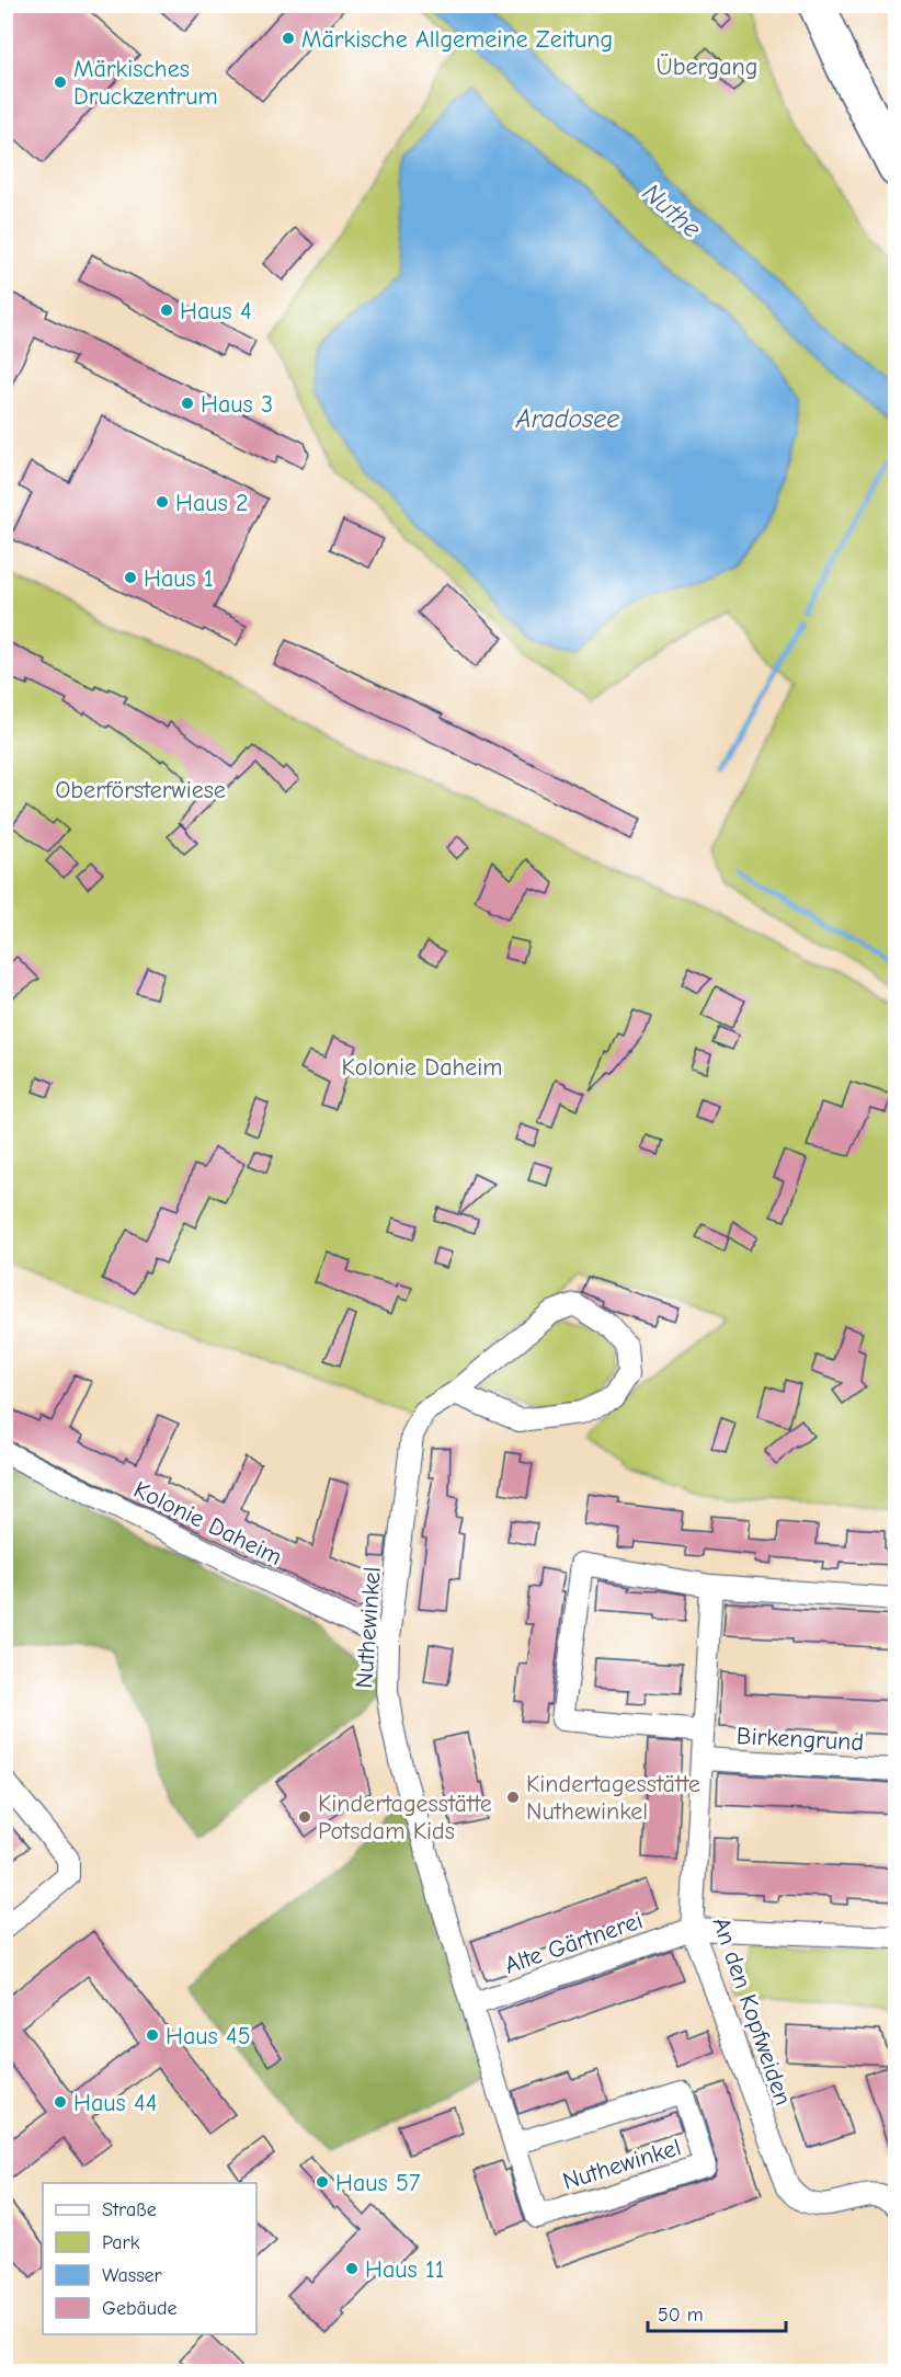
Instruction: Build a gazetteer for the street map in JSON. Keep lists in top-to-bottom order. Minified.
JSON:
{"streets":{"street":["Kolonie Daheim","Nuthewinkel","Birkengrund","Alte Gärtnerei","An den Kopfweiden"]},"crossings":[["Kolonie Daheim","Nuthewinkel"],["Nuthewinkel","Alte Gärtnerei"],["Birkengrund","An den Kopfweiden"],["Alte Gärtnerei","An den Kopfweiden"]],"water":["Nuthe","Aradosee"],"parks":["Übergang","Oberförsterwiese","Kolonie Daheim"],"places":["Märkische Allgemeine Zeitung","Märkisches Druckzentrum","Haus 4","Haus 3","Haus 2","Haus 1","Kindertagesstätte Nuthewinkel","Kindertagesstätte Potsdam Kids","Haus 45","Haus 44","Haus 57","Haus 11"],"legend":["Straße","Park","Wasser","Gebäude"],"scale_bar":"50 m"}
